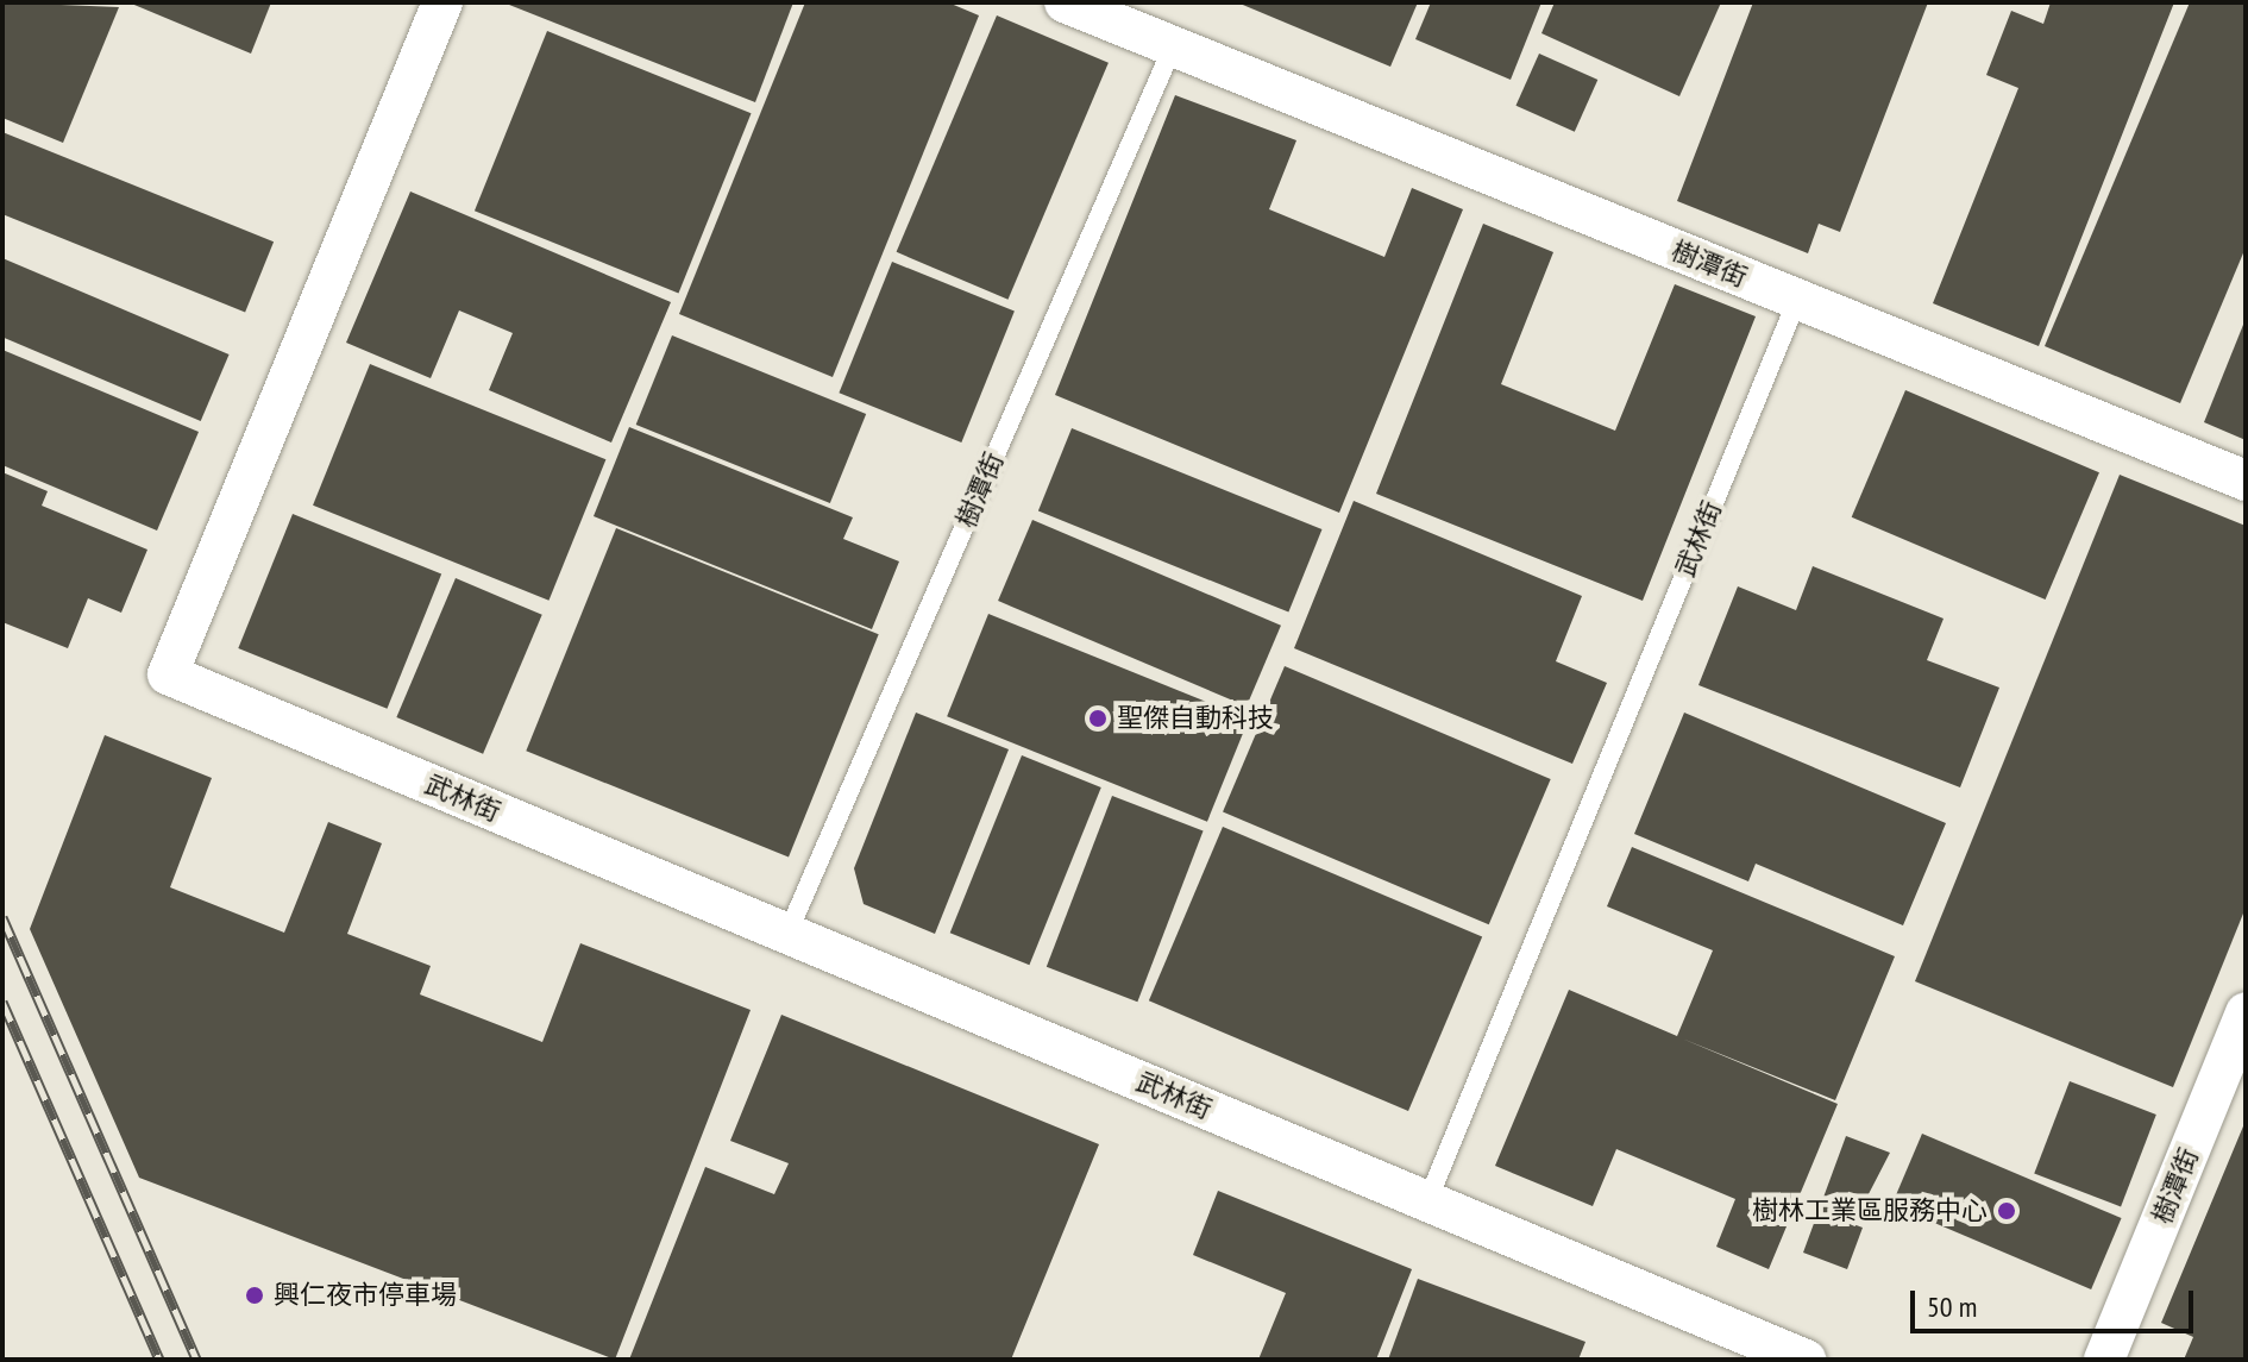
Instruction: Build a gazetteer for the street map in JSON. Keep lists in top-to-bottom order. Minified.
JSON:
{"streets":{"street":["樹潭街","武林街"]},"crossings":[["樹潭街","武林街"]],"places":["聖傑自動科技","樹林工業區服務中心","興仁夜市停車場"],"scale_bar":"50 m"}
